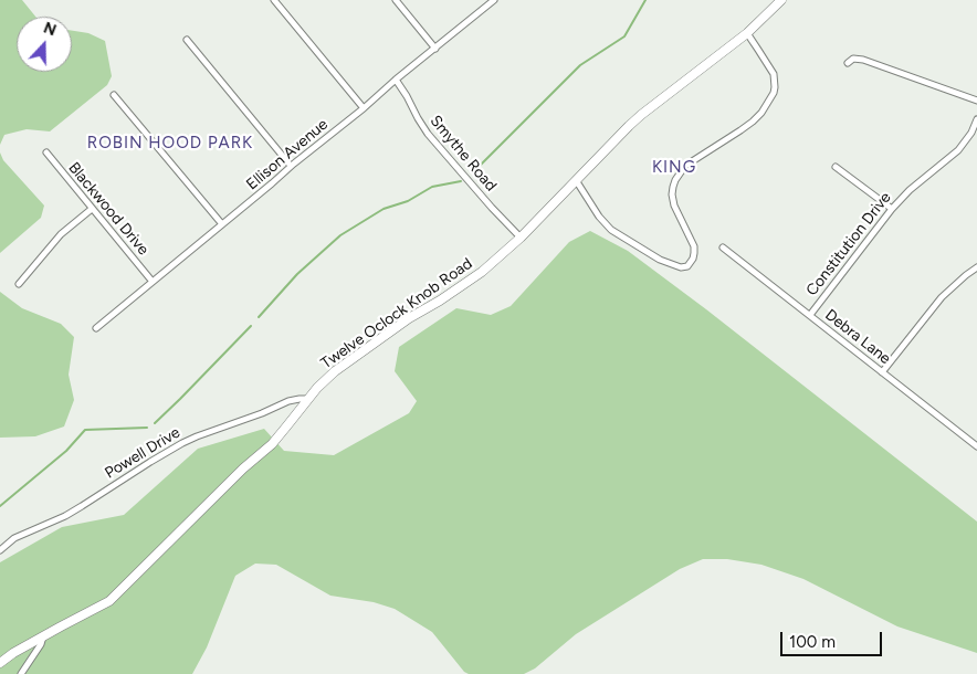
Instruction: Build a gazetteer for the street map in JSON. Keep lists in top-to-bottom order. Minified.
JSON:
{"streets":{"street":["Smythe Road","Ellison Avenue","Blackwood Drive","Constitution Drive","Twelve Oclock Knob Road","Debra Lane","Powell Drive"]},"crossings":[["Smythe Road","Ellison Avenue"],["Smythe Road","Twelve Oclock Knob Road"],["Ellison Avenue","Blackwood Drive"],["Constitution Drive","Debra Lane"],["Twelve Oclock Knob Road","Powell Drive"]],"districts":["ROBIN HOOD PARK","KING"],"scale_bar":"100 m","north":"top"}
